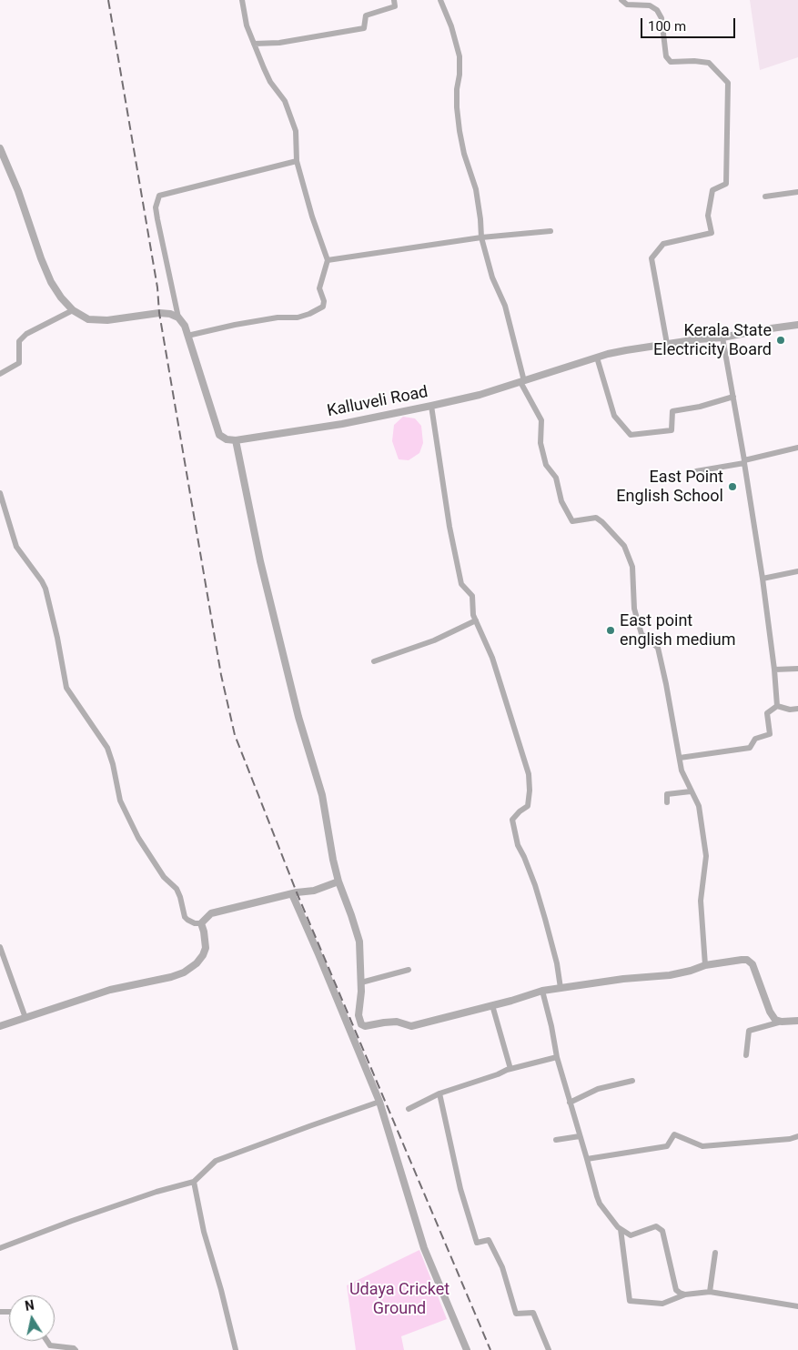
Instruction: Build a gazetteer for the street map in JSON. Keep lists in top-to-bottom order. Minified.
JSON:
{"streets":{"street":["Kalluveli Road"]},"parks":["Udaya Cricket Ground"],"places":["Kerala State Electricity Board","East Point English School","East point english medium"],"scale_bar":"100 m","north":"top"}
